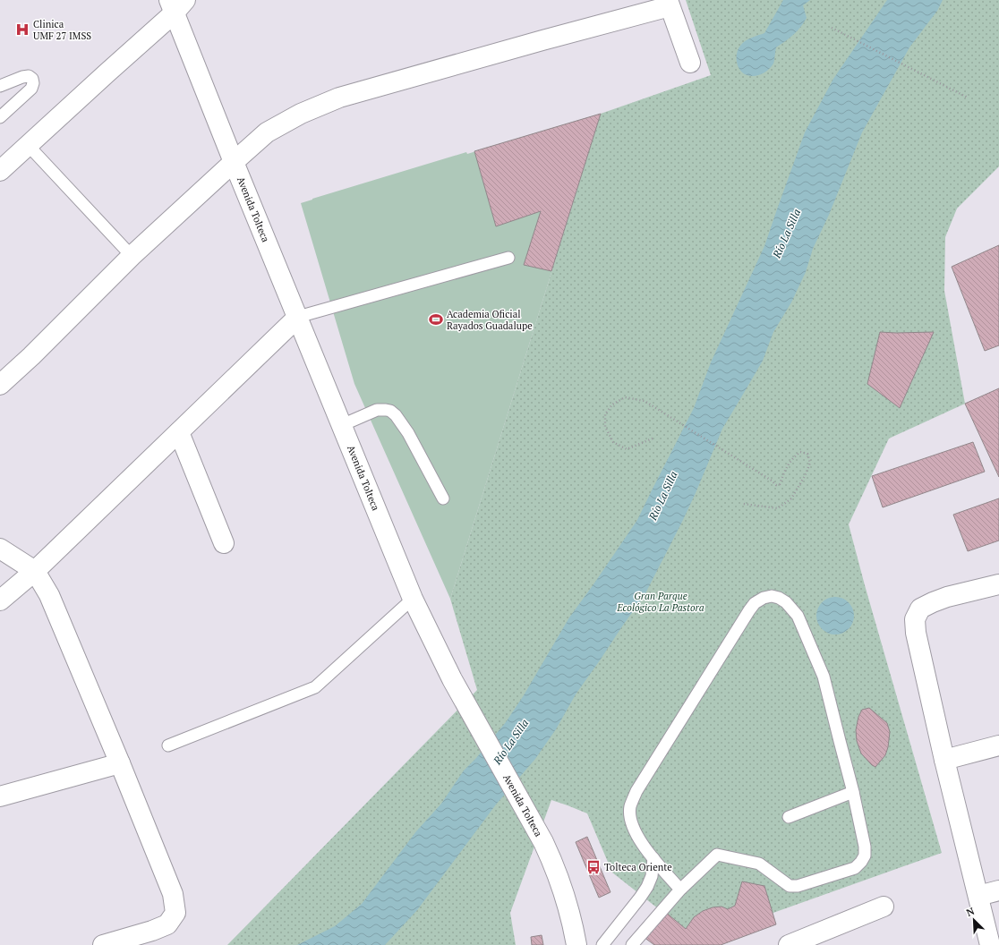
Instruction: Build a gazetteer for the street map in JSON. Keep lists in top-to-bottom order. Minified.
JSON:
{"streets":{"street":["Avenida Tolteca"]},"water":["Río La Silla"],"parks":["Gran Parque Ecológico La Pastora"],"places":{"hospital":["Clinica UMF 27 IMSS"],"sports":["Academia Oficial Rayados Guadalupe"],"bus stop":["Tolteca Oriente"]},"north":"top left"}
